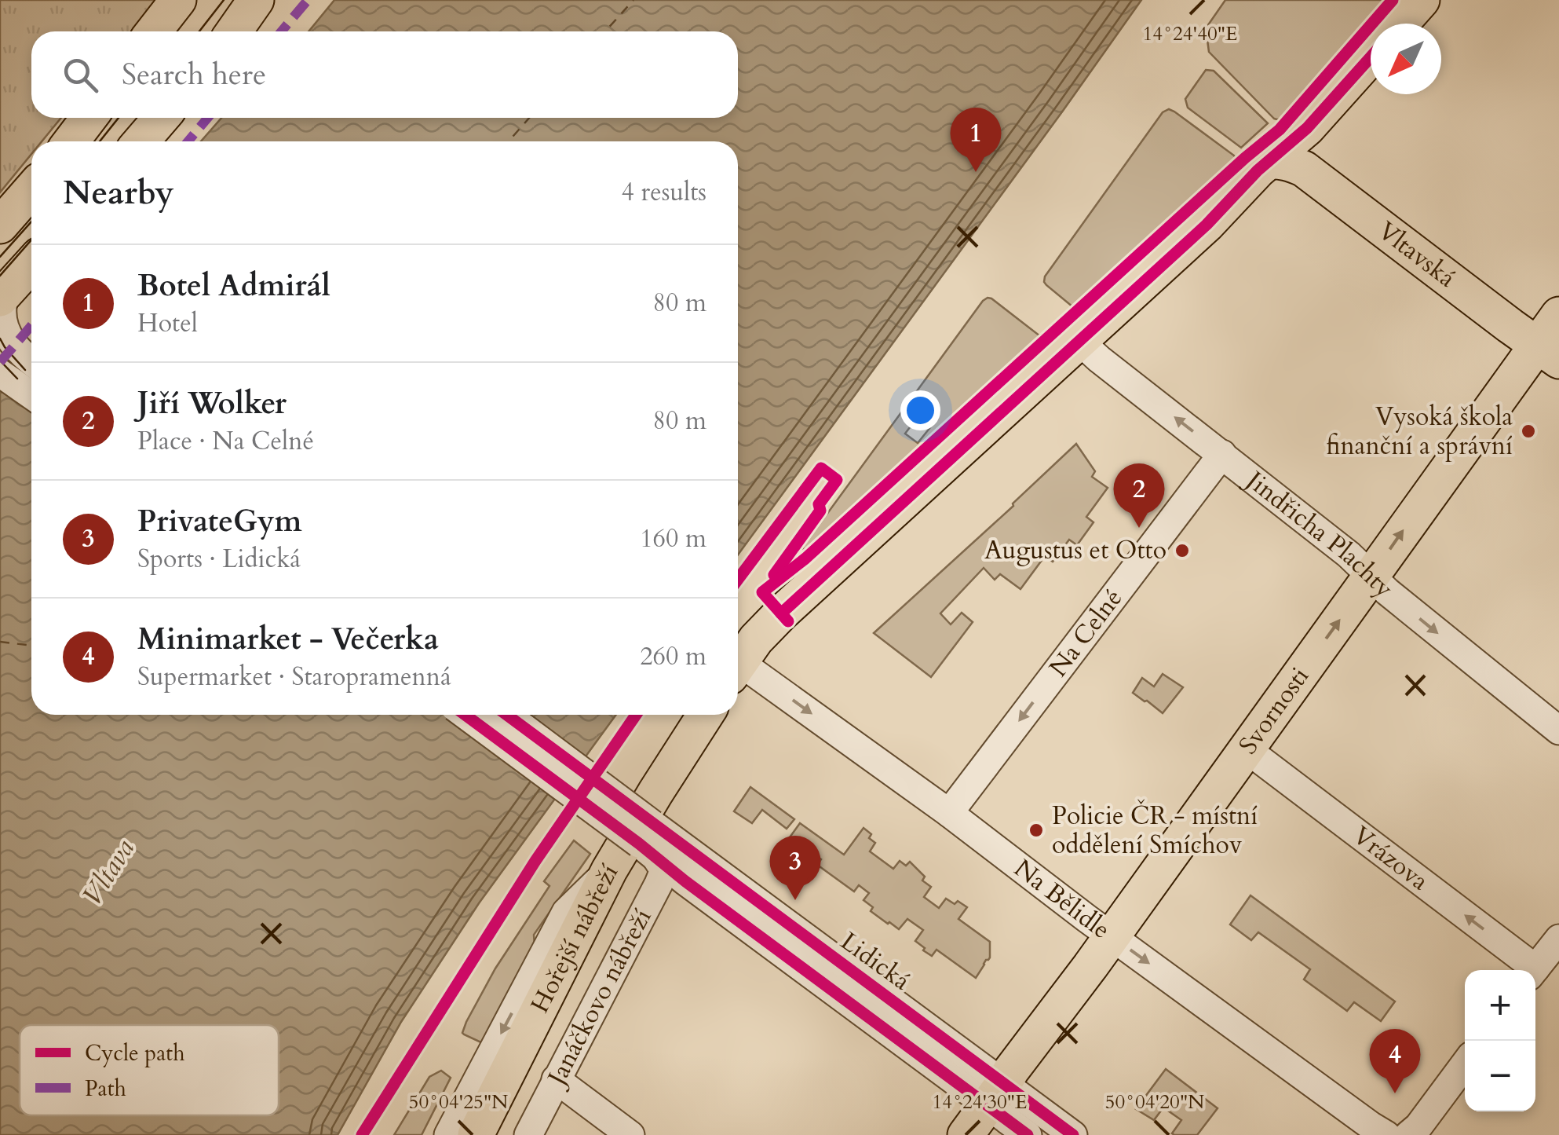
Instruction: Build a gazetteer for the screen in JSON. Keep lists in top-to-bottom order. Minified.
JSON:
{"streets":{"main road":["Vltavská","Svornosti","Hořejší nábřeží"],"street":["Jindřicha Plachty","Na Celné","Vrázova","Na Bělidle","Lidická","Janáčkovo nábřeží"]},"crossings":[["Vltavská","Svornosti"],["Jindřicha Plachty","Na Celné"],["Jindřicha Plachty","Svornosti"],["Na Celné","Na Bělidle"],["Svornosti","Vrázova"],["Svornosti","Na Bělidle"],["Svornosti","Lidická"],["Lidická","Janáčkovo nábřeží"]],"one_way":["Na Celné","Svornosti","Vrázova","Na Bělidle"],"water":["Vltava"],"places":["Vysoká škola finanční a správní","Augustus et Otto","Policie ČR - místní oddělení Smíchov"],"legend":["Cycle path","Path"],"north":"bottom left","page":{"search":"Search here","pins":["1","2","3","4"],"heading":["Nearby","4 results"],"list":[{"mark":"1","name":"Botel Admirál","note":"Hotel","value":"80 m"},{"mark":"2","name":"Jiří Wolker","note":"Place · Na Celné","value":"80 m"},{"mark":"3","name":"PrivateGym","note":"Sports · Lidická","value":"160 m"},{"mark":"4","name":"Minimarket - Večerka","note":"Supermarket · Staropramenná","value":"260 m"}],"map_buttons":["+","−"]},"coordinates":["14°24'40\"E","14°24'30\"E","50°04'25\"N","50°04'20\"N"]}
